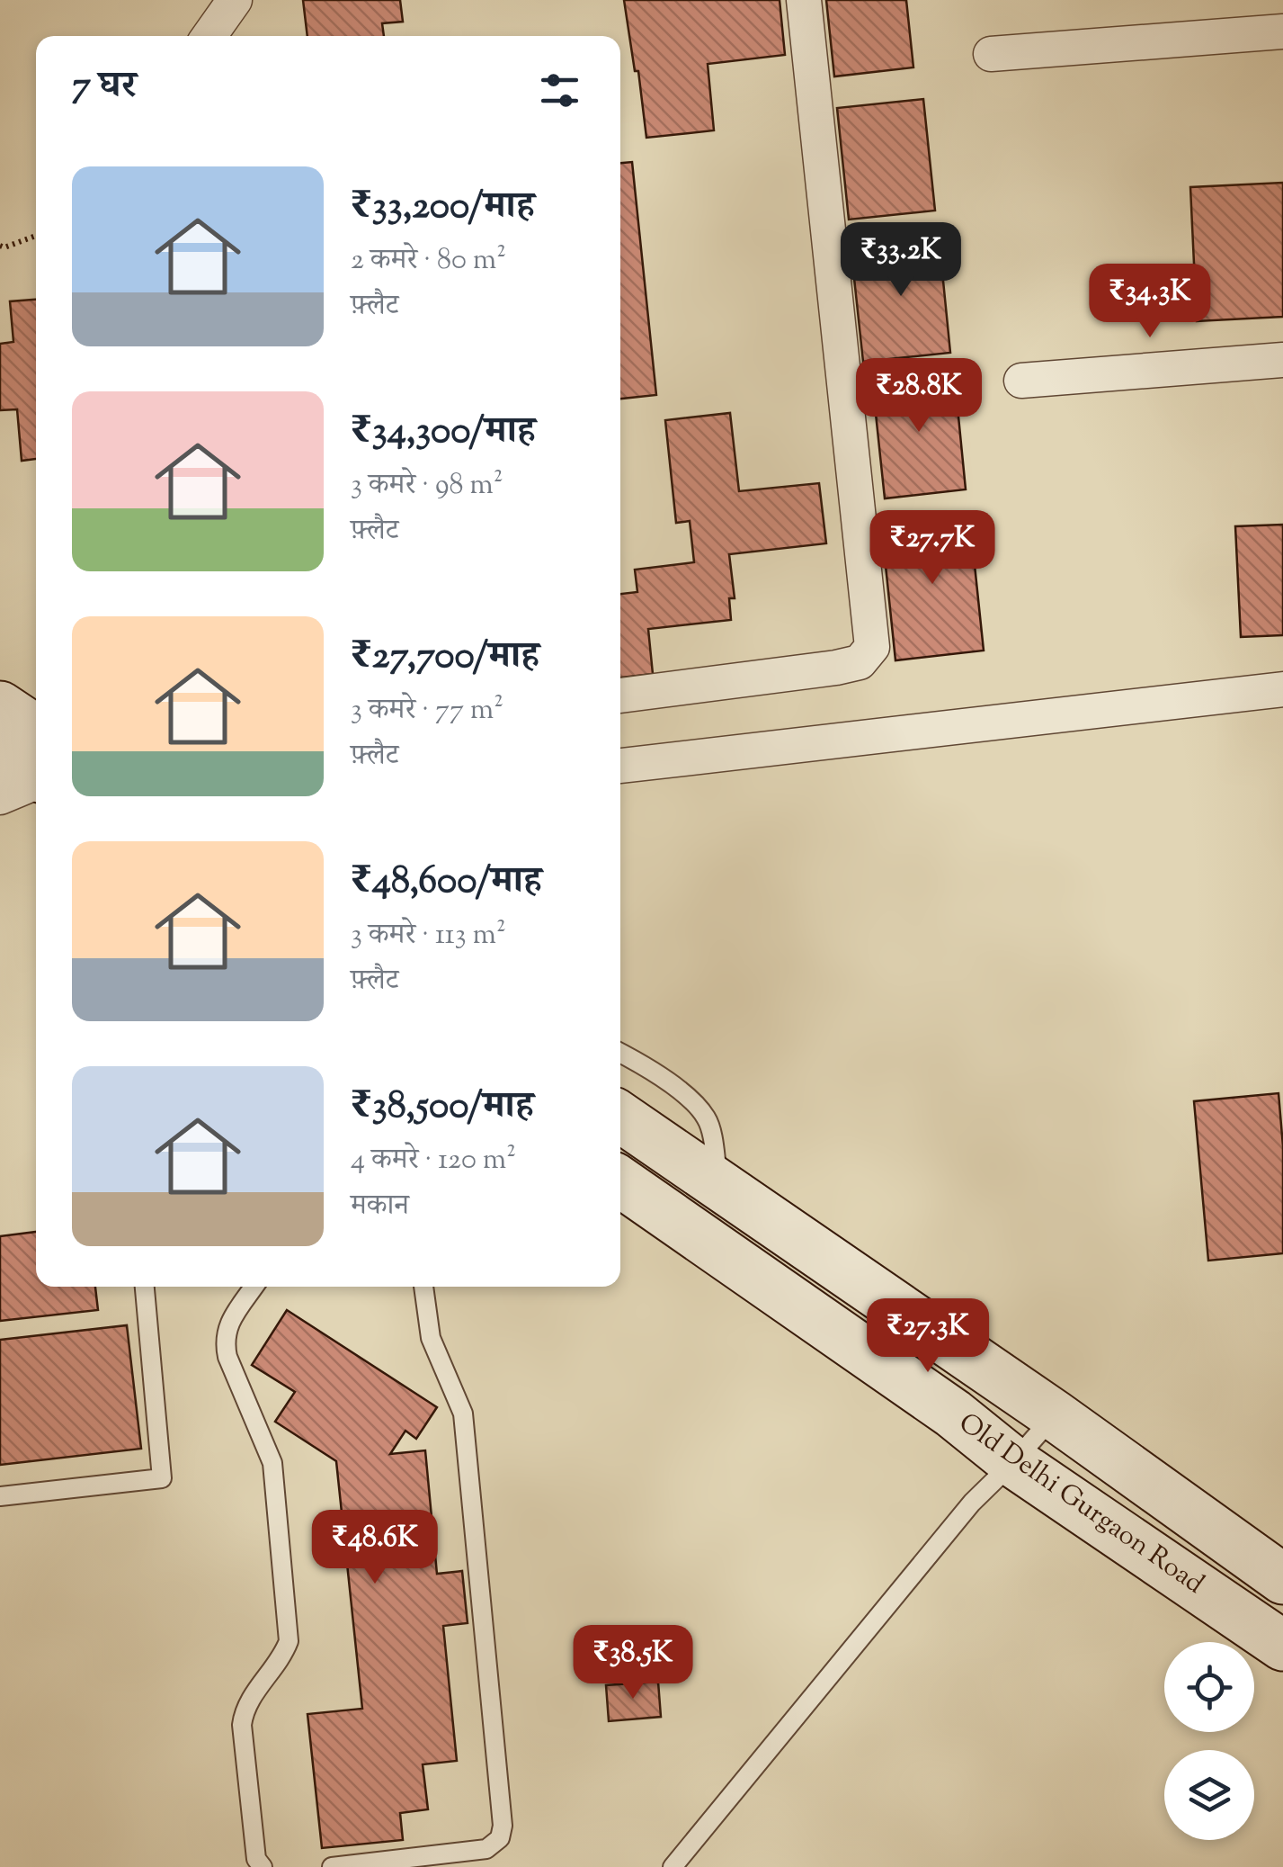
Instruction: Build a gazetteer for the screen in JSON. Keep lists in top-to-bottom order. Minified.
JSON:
{"streets":{"main road":["Old Delhi Gurgaon Road"]},"page":{"heading":"7 घर","list":[{"name":"₹33,200/माह","note":"2 कमरे · 80 m² · फ़्लैट"},{"name":"₹34,300/माह","note":"3 कमरे · 98 m² · फ़्लैट"},{"name":"₹27,700/माह","note":"3 कमरे · 77 m² · फ़्लैट"},{"name":"₹48,600/माह","note":"3 कमरे · 113 m² · फ़्लैट"},{"name":"₹38,500/माह","note":"4 कमरे · 120 m² · मकान"}],"price":["₹33.2K","₹34.3K","₹28.8K","₹27.7K","₹27.3K","₹48.6K","₹38.5K"]}}
